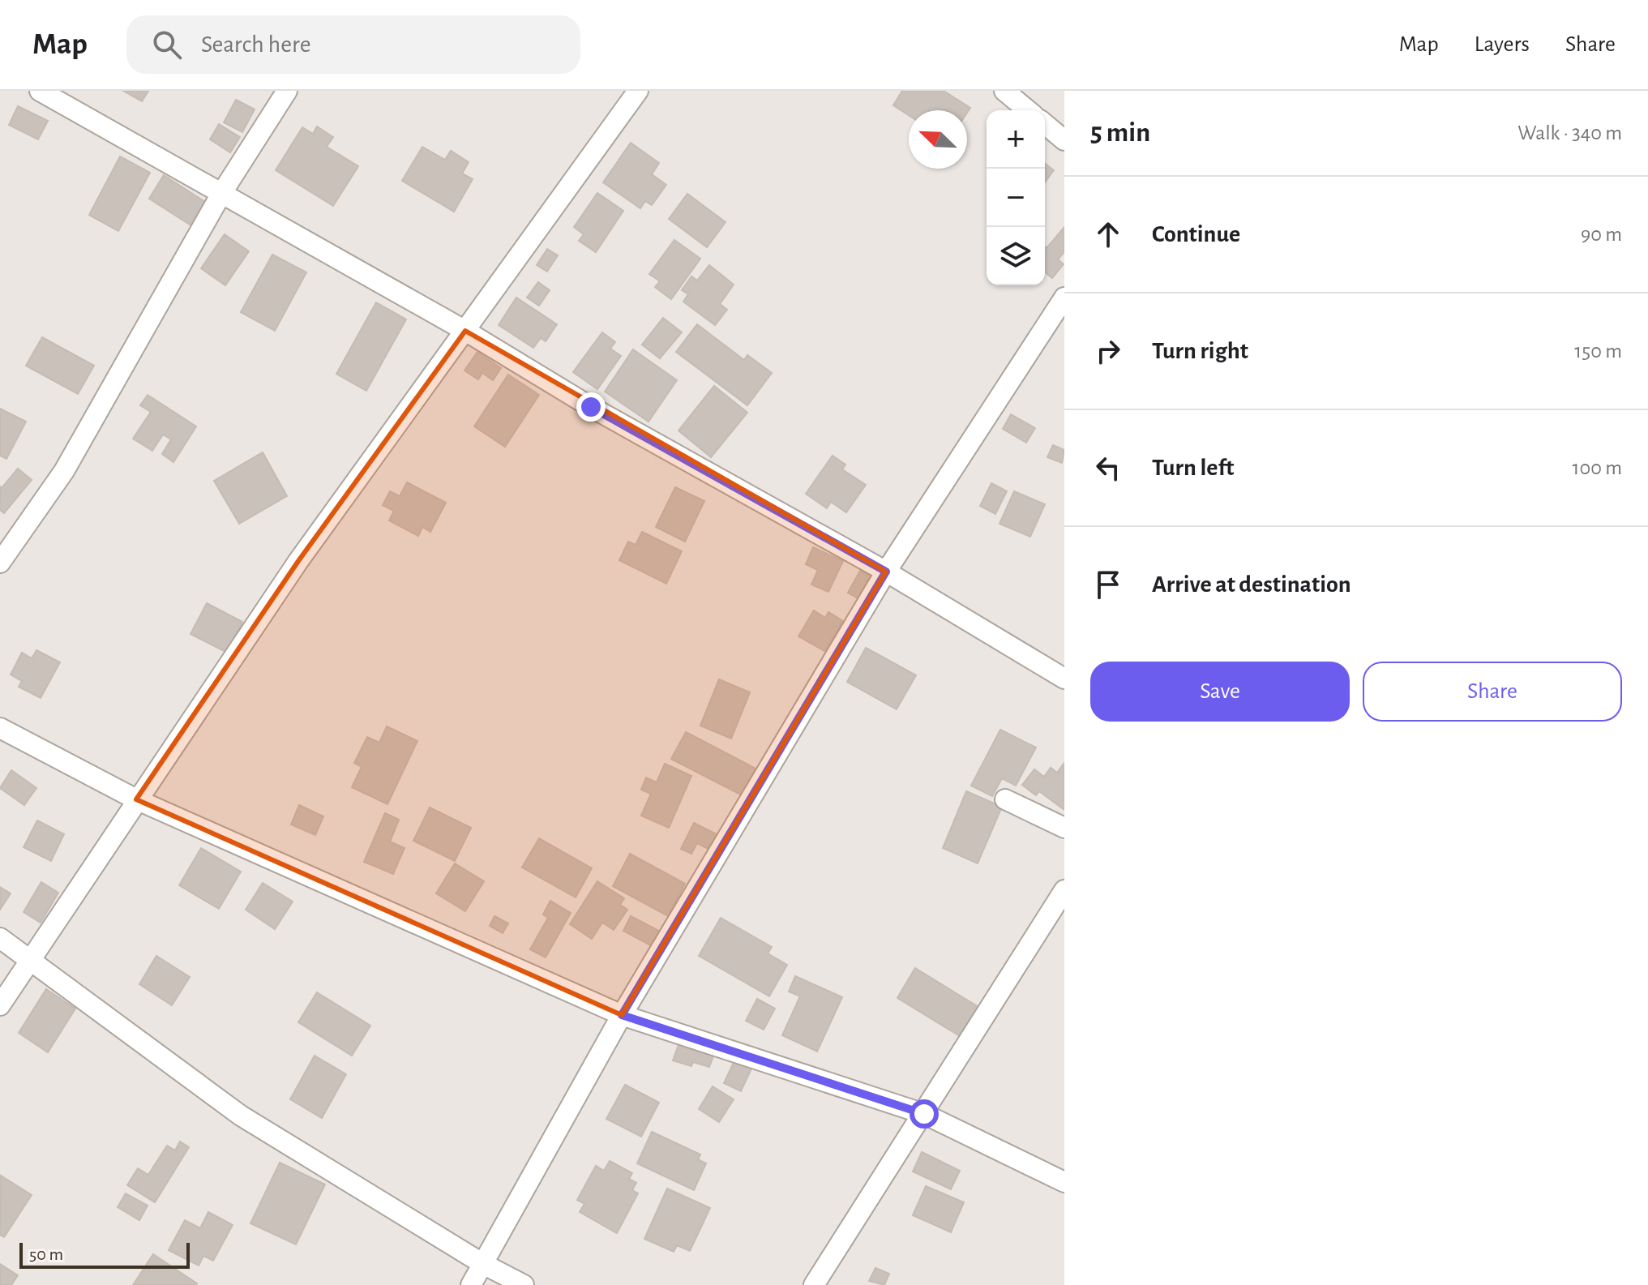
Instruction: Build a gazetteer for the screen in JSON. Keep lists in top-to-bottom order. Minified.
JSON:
{"scale_bar":"50 m","north":"top left","page":{"header":"Map","search":"Search here","nav":["Map","Layers","Share"],"heading":["5 min","Walk · 340 m"],"map_buttons":["+","−"],"list":[["Continue","90 m"],["Turn right","150 m"],["Turn left","100 m"],"Arrive at destination"],"buttons":["Save","Share"],"scale":"50 m"}}
